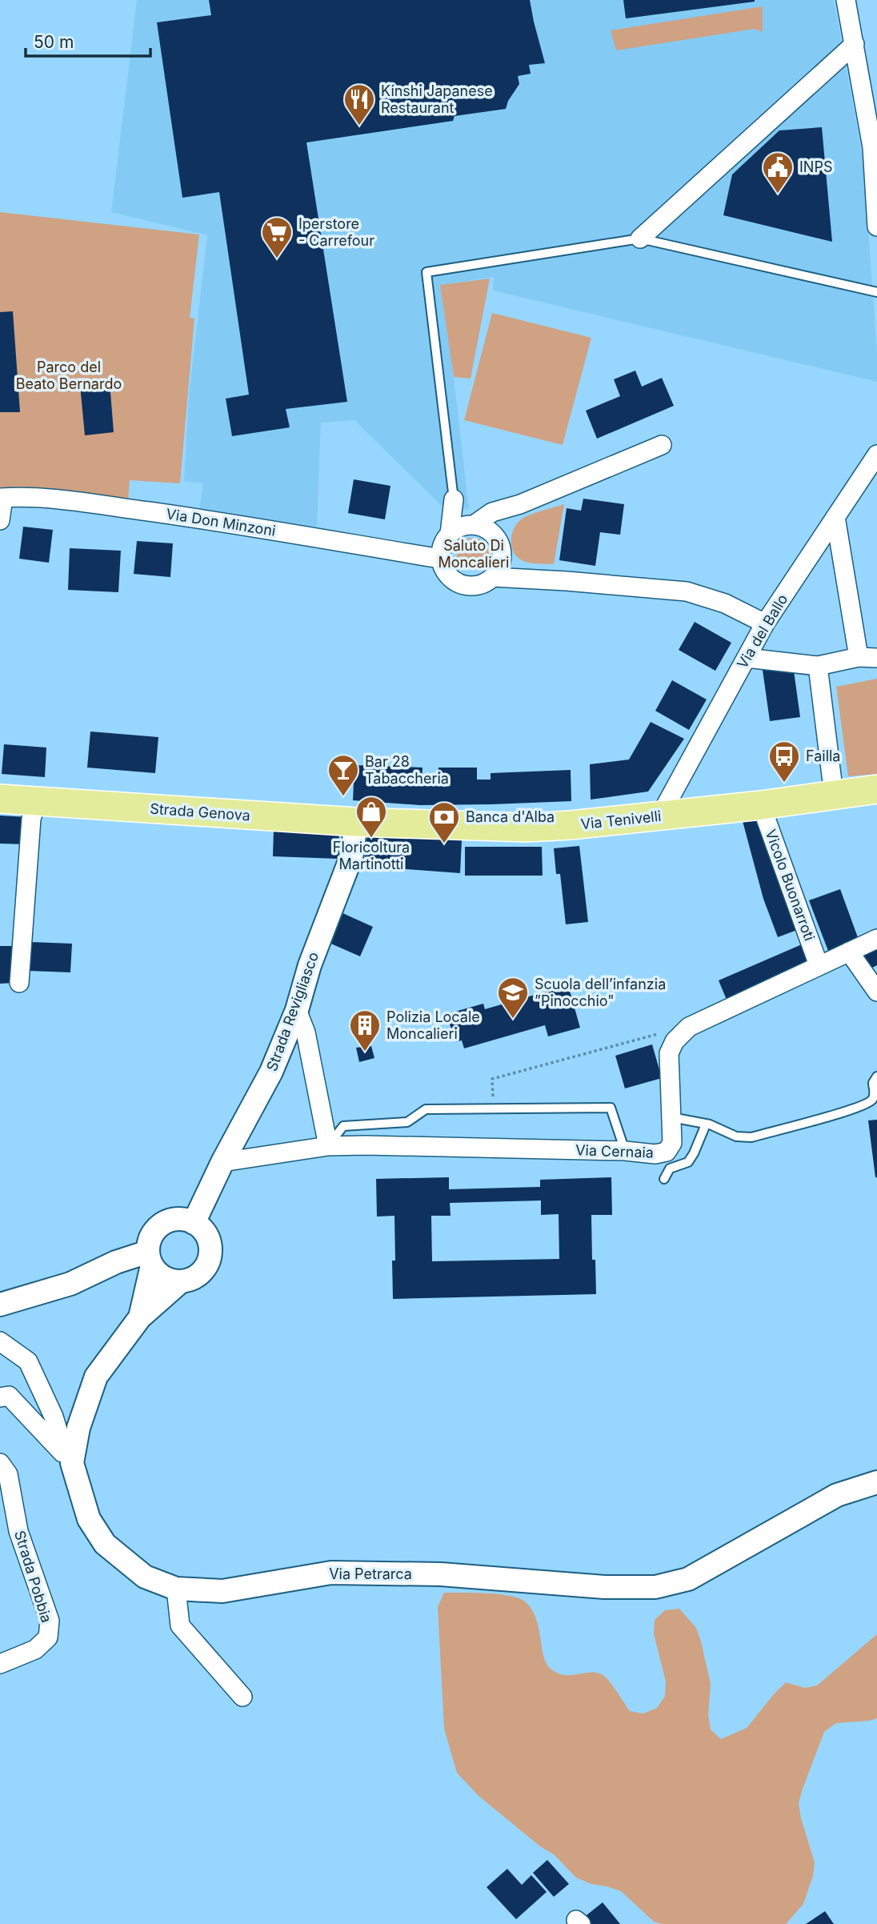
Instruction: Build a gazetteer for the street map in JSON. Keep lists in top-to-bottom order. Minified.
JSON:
{"streets":{"main road":["Strada Genova","Via Tenivelli"],"street":["Via Don Minzoni","Via del Ballo","Vicolo Buonarroti","Strada Revigliasco","Via Cernaia","Via Petrarca","Strada Pobbia"]},"crossings":[["Via del Ballo","Via Tenivelli"],["Strada Genova","Via Tenivelli"],["Strada Genova","Strada Revigliasco"],["Via Tenivelli","Vicolo Buonarroti"],["Via Tenivelli","Strada Revigliasco"],["Strada Revigliasco","Via Cernaia"],["Strada Revigliasco","Via Petrarca"]],"parks":["Parco del Beato Bernardo","Saluto Di Moncalieri"],"places":{"restaurant":["Kinshi Japanese Restaurant"],"public building":["INPS"],"supermarket":["Iperstore - Carrefour"],"bus stop":["Failla"],"bar":["Bar 28 Tabaccheria"],"shop":["Floricoltura Martinotti"],"bank":["Banca d'Alba"],"school or university":["Scuola dell’infanzia ”Pinocchio\""],"building":["Polizia Locale Moncalieri"]},"scale_bar":"50 m"}
